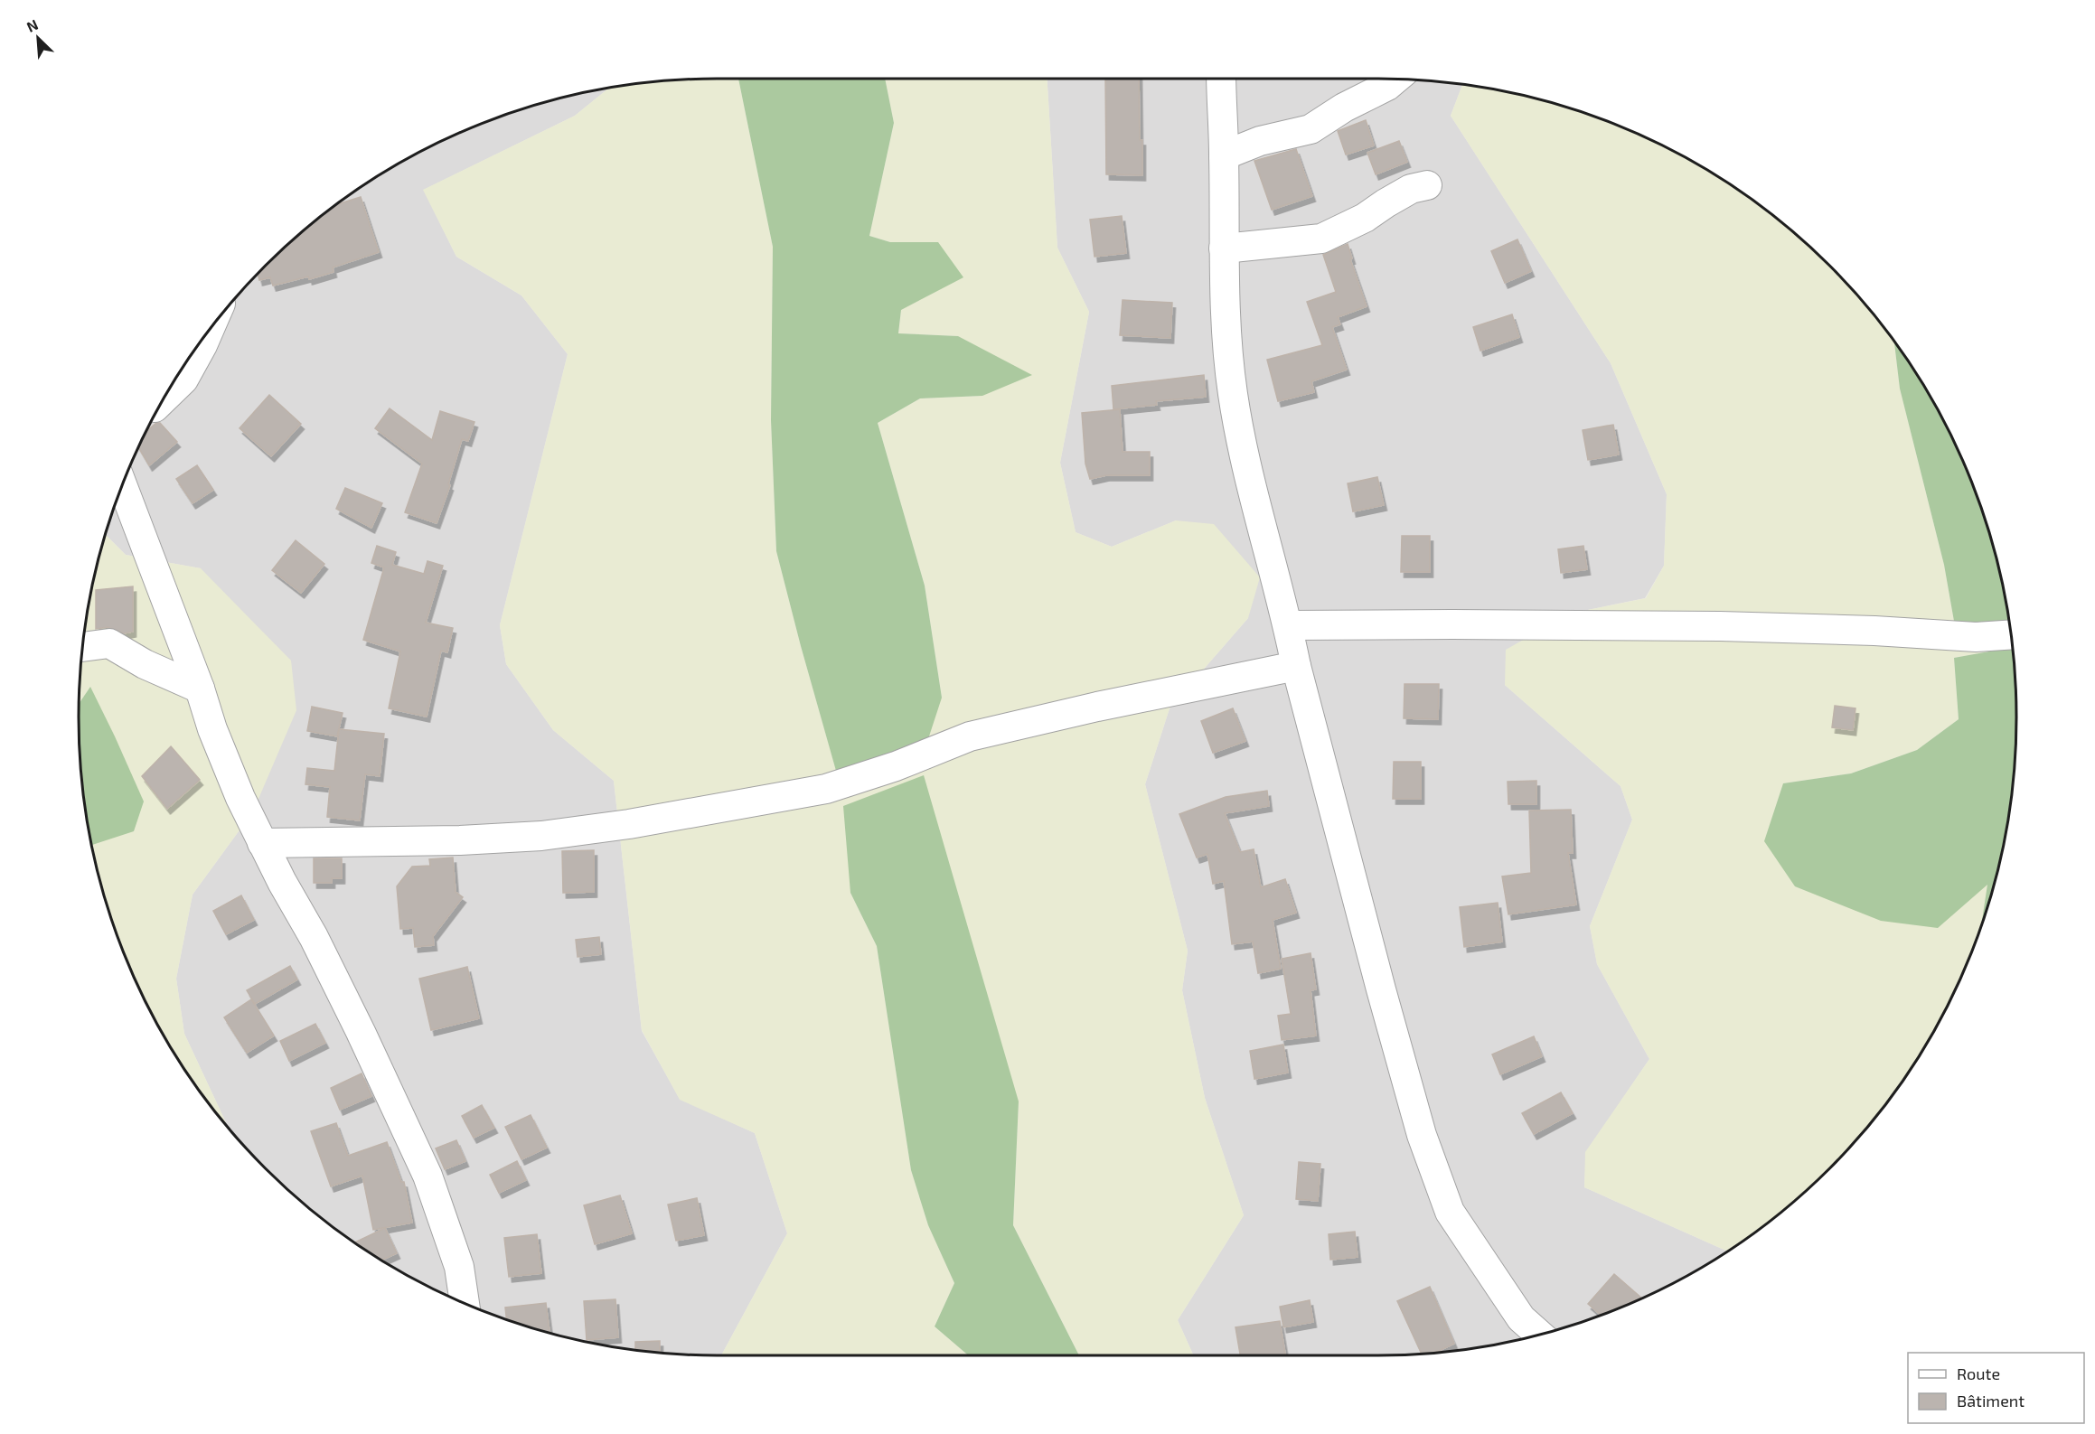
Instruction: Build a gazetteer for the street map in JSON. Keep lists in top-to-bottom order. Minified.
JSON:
{"legend":["Route","Bâtiment"],"north":"top left"}
